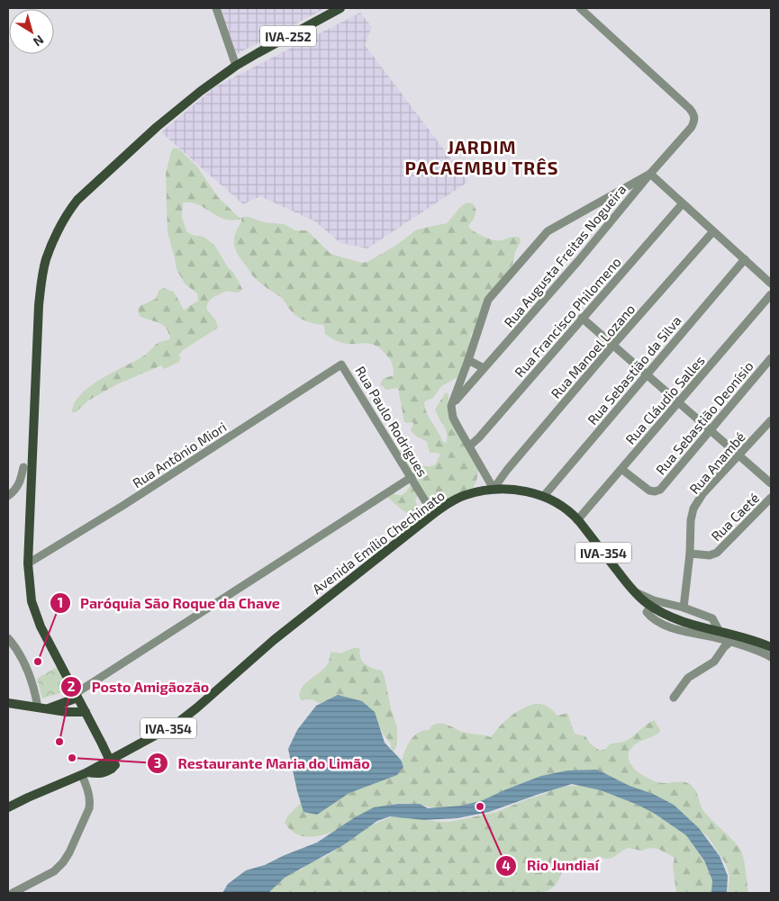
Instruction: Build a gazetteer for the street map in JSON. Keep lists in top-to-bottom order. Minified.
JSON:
{"streets":{"main road":["IVA-252","Avenida Emílio Chechinato","IVA-354"],"street":["Rua Augusta Freitas Nogueira","Rua Francisco Philomeno","Rua Manoel Lozano","Rua Sebastião da Silva","Rua Cláudio Salles","Rua Sebastião Deonísio","Rua Paulo Rodrigues","Rua Antônio Miori","Rua Anambé","Rua Caeté"]},"crossings":[["IVA-252","Rua Antônio Miori"],["IVA-252","Avenida Emílio Chechinato"],["Rua Manoel Lozano","Avenida Emílio Chechinato"],["Rua Sebastião da Silva","Avenida Emílio Chechinato"],["Rua Cláudio Salles","Rua Sebastião Deonísio"],["Rua Cláudio Salles","Avenida Emílio Chechinato"],["Rua Paulo Rodrigues","Rua Antônio Miori"],["Rua Paulo Rodrigues","Avenida Emílio Chechinato"],["Rua Anambé","Rua Caeté"]],"districts":["JARDIM PACAEMBU TRÊS"],"places":["Paróquia São Roque da Chave","Posto Amigãozão","Restaurante Maria do Limão","Rio Jundiaí"],"north":"bottom right"}
